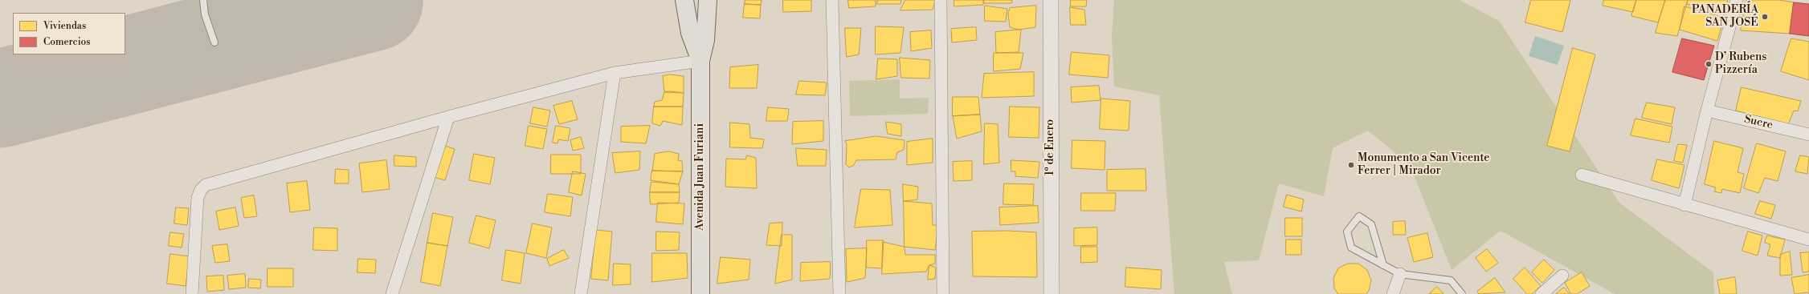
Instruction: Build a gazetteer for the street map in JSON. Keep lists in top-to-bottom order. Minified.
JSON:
{"streets":{"main road":["Avenida Juan Furiani"],"street":["Sucre","1º de Enero"]},"places":["PANADERÍA SAN JOSÉ","D’ Rubens Pizzería","Monumento a San Vicente Ferrer | Mirador"],"legend":["Viviendas","Comercios"]}
